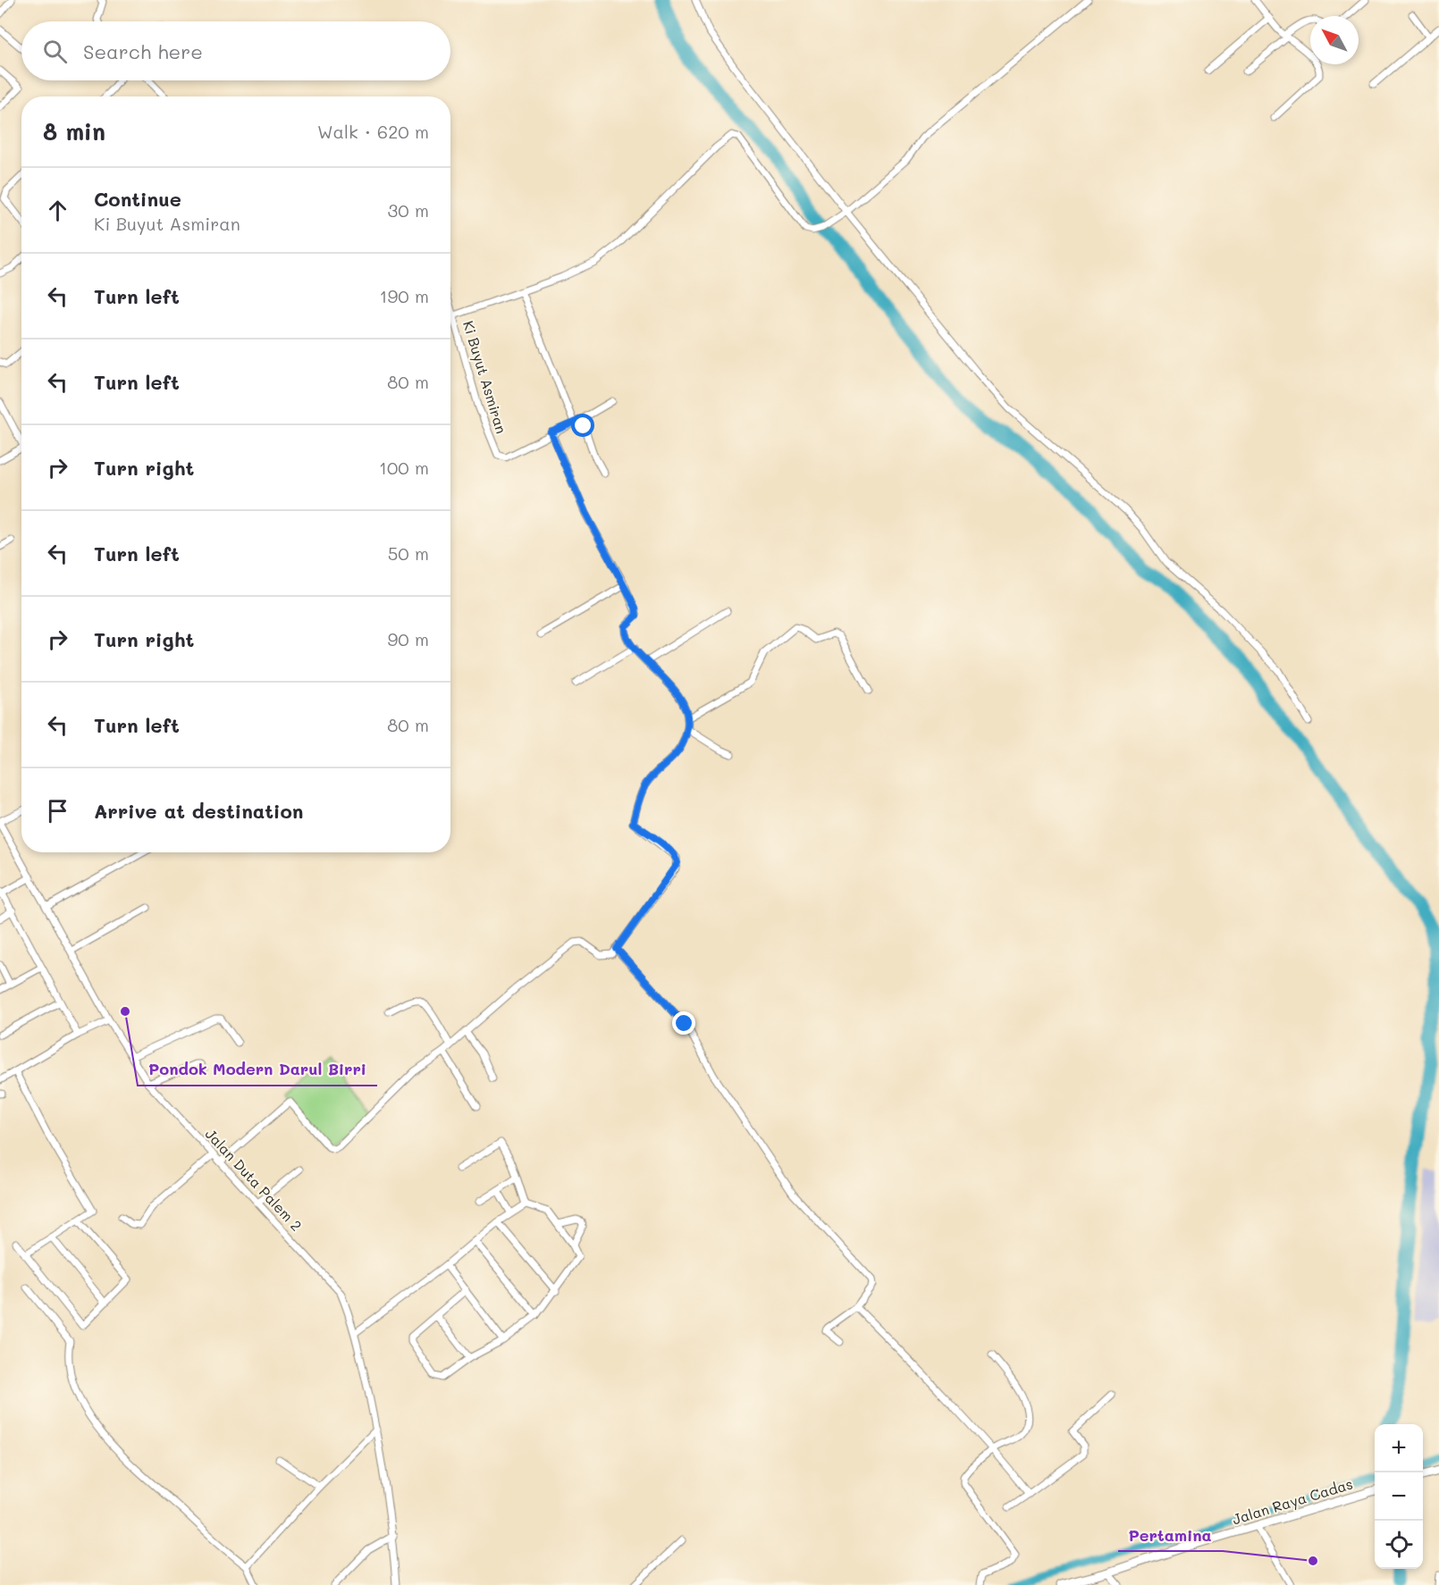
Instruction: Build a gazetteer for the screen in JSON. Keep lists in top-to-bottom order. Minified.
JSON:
{"streets":{"street":["Ki Buyut Asmiran","Jalan Duta Palem 2","Jalan Raya Cadas"]},"places":["Pondok Modern Darul Birri","Pertamina"],"north":"top left","page":{"search":"Search here","heading":["8 min","Walk · 620 m"],"list":[["Continue","Ki Buyut Asmiran","30 m"],["Turn left","190 m"],["Turn left","80 m"],["Turn right","100 m"],["Turn left","50 m"],["Turn right","90 m"],["Turn left","80 m"],"Arrive at destination"],"map_buttons":["+","−"]}}
